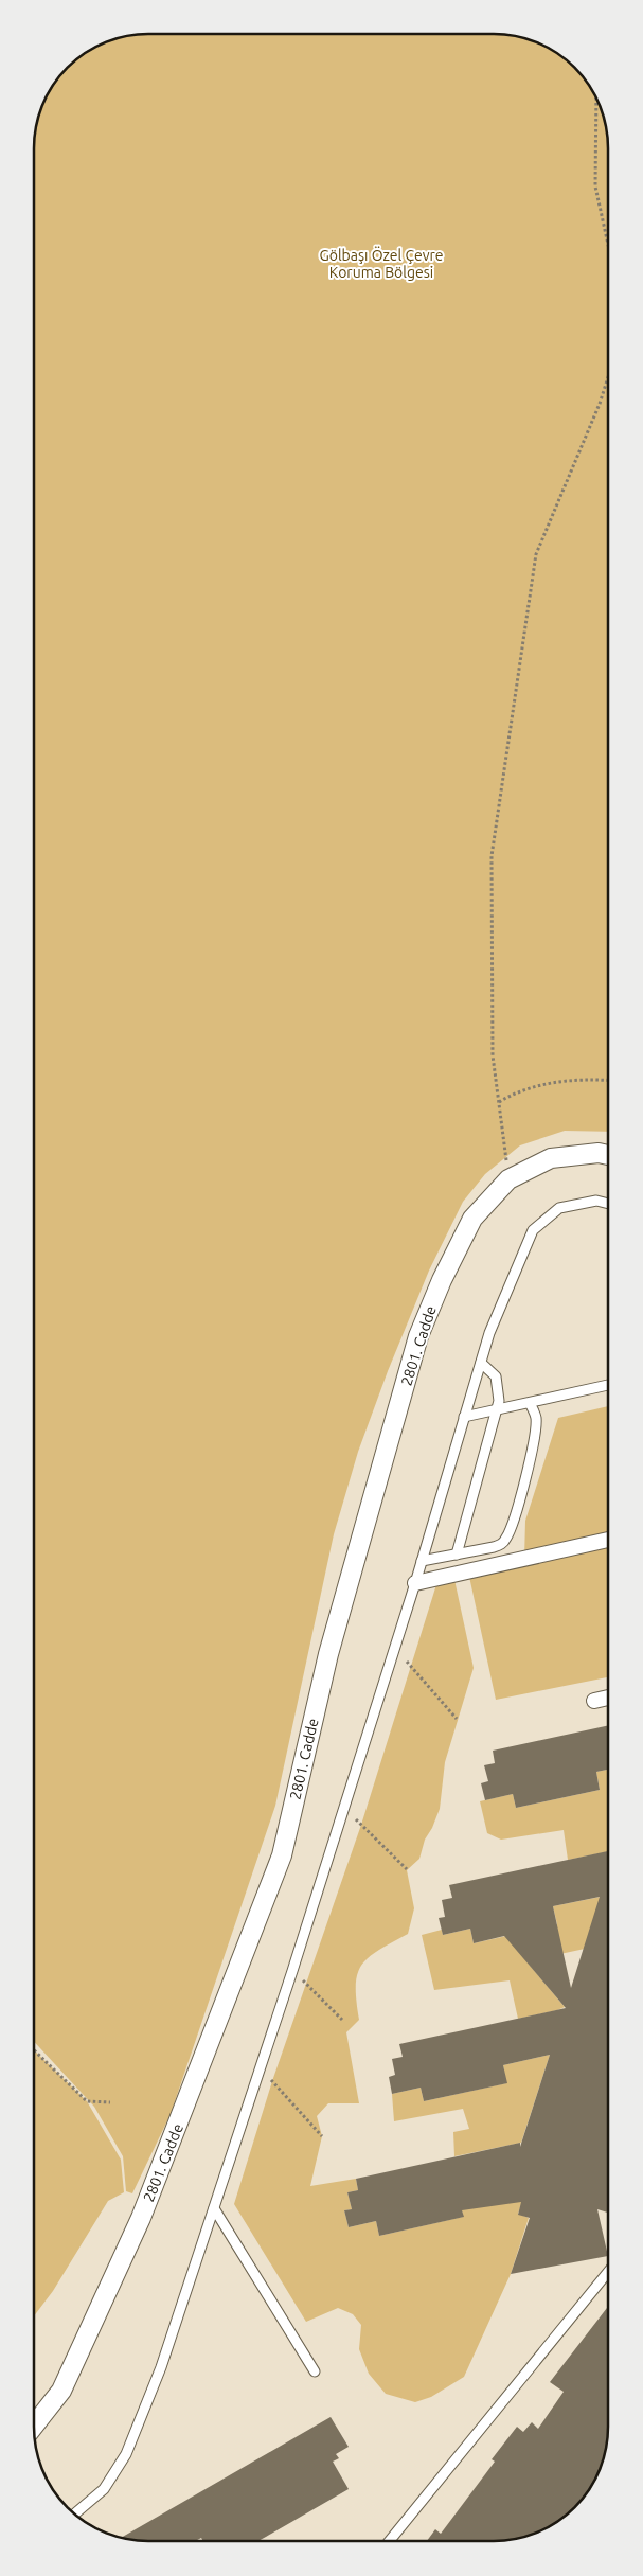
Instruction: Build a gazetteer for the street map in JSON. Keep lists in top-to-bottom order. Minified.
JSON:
{"streets":{"street":["2801. Cadde"]},"parks":["Gölbaşı Özel Çevre Koruma Bölgesi"]}
